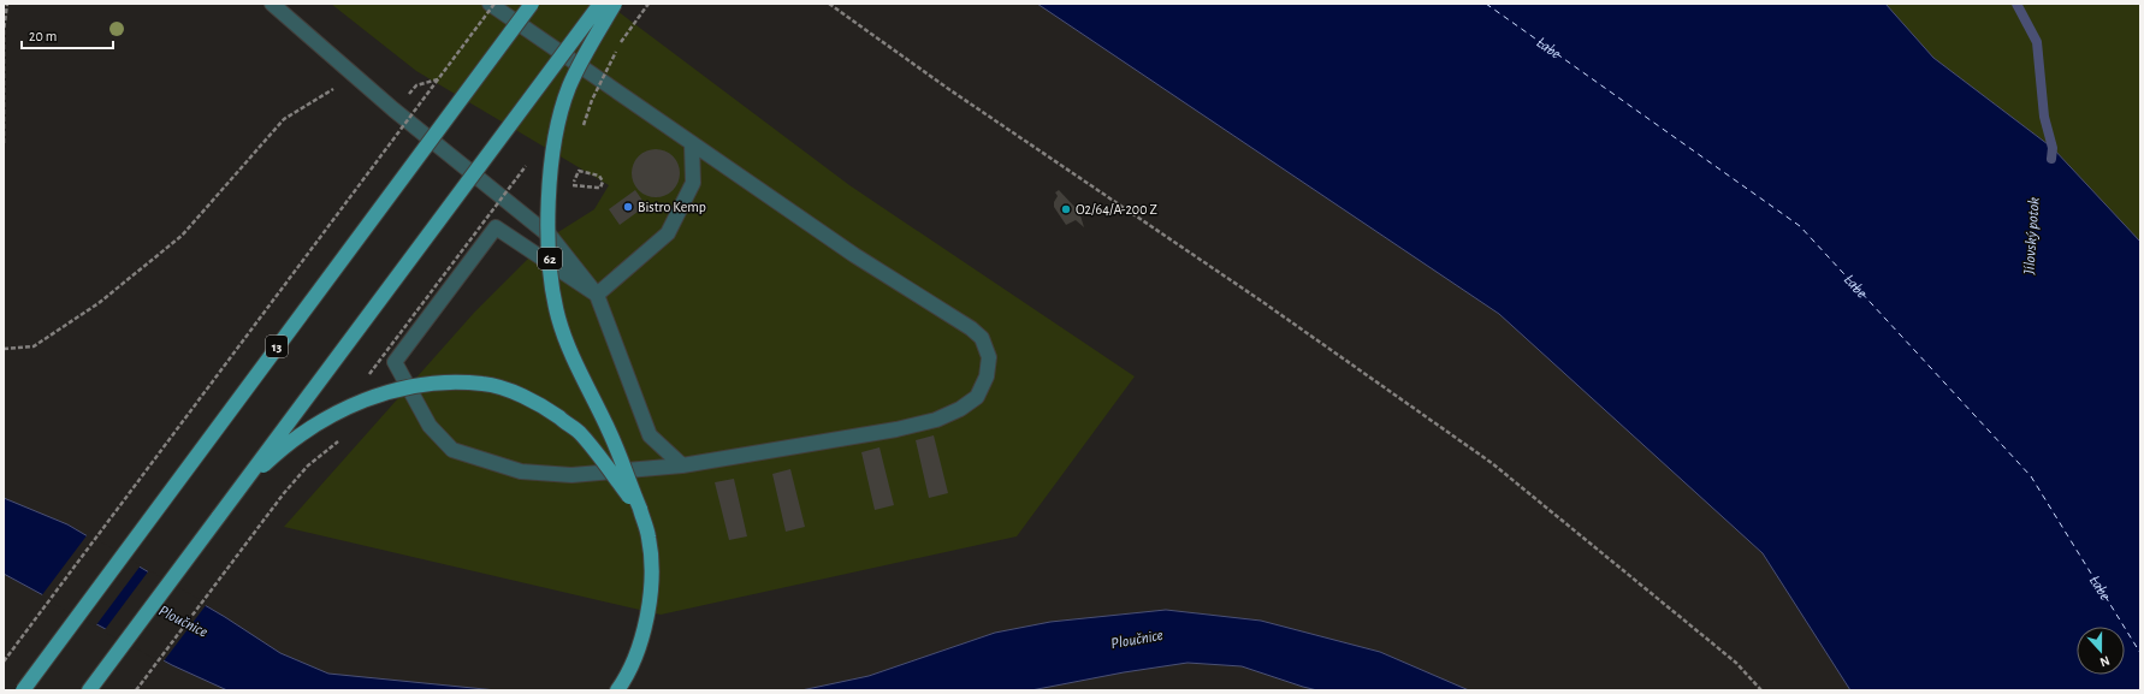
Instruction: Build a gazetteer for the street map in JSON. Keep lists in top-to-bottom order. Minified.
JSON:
{"streets":{"main road":["62","13"]},"water":["Labe","Jílovský potok","Ploučnice"],"places":["Bistro Kemp","O2/64/A-200 Z"],"scale_bar":"20 m","north":"bottom"}
